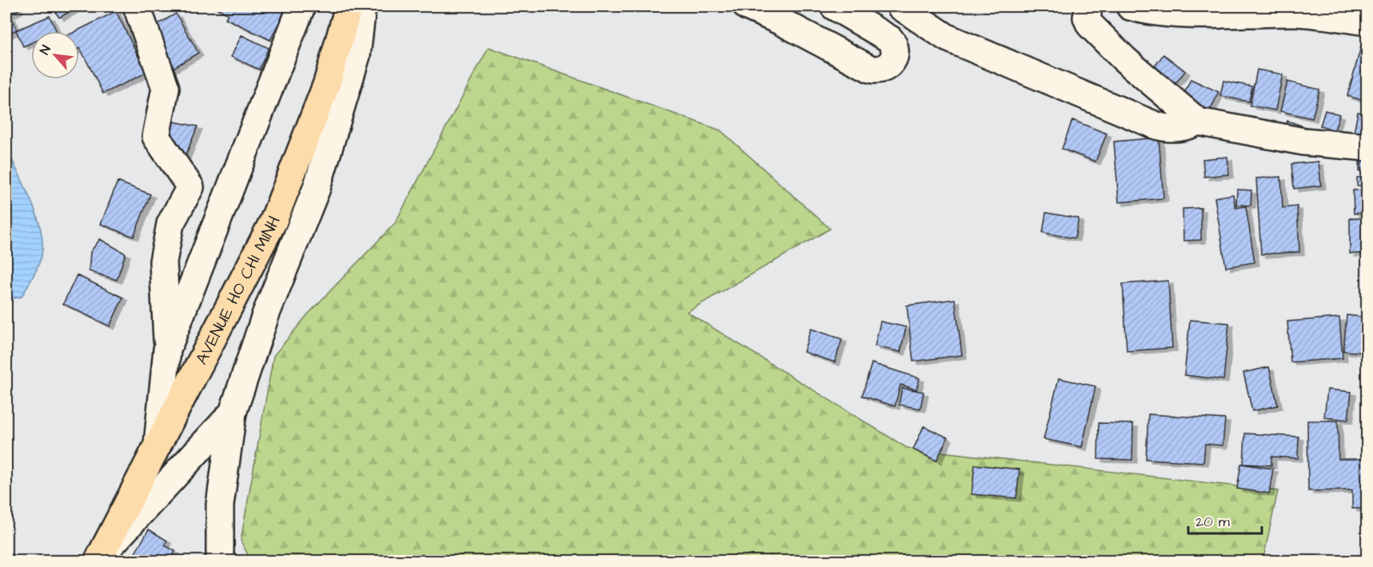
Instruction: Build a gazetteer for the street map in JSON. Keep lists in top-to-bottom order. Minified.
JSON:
{"streets":{"main road":["AVENUE HO CHI MINH"]},"scale_bar":"20 m","north":"top left"}
